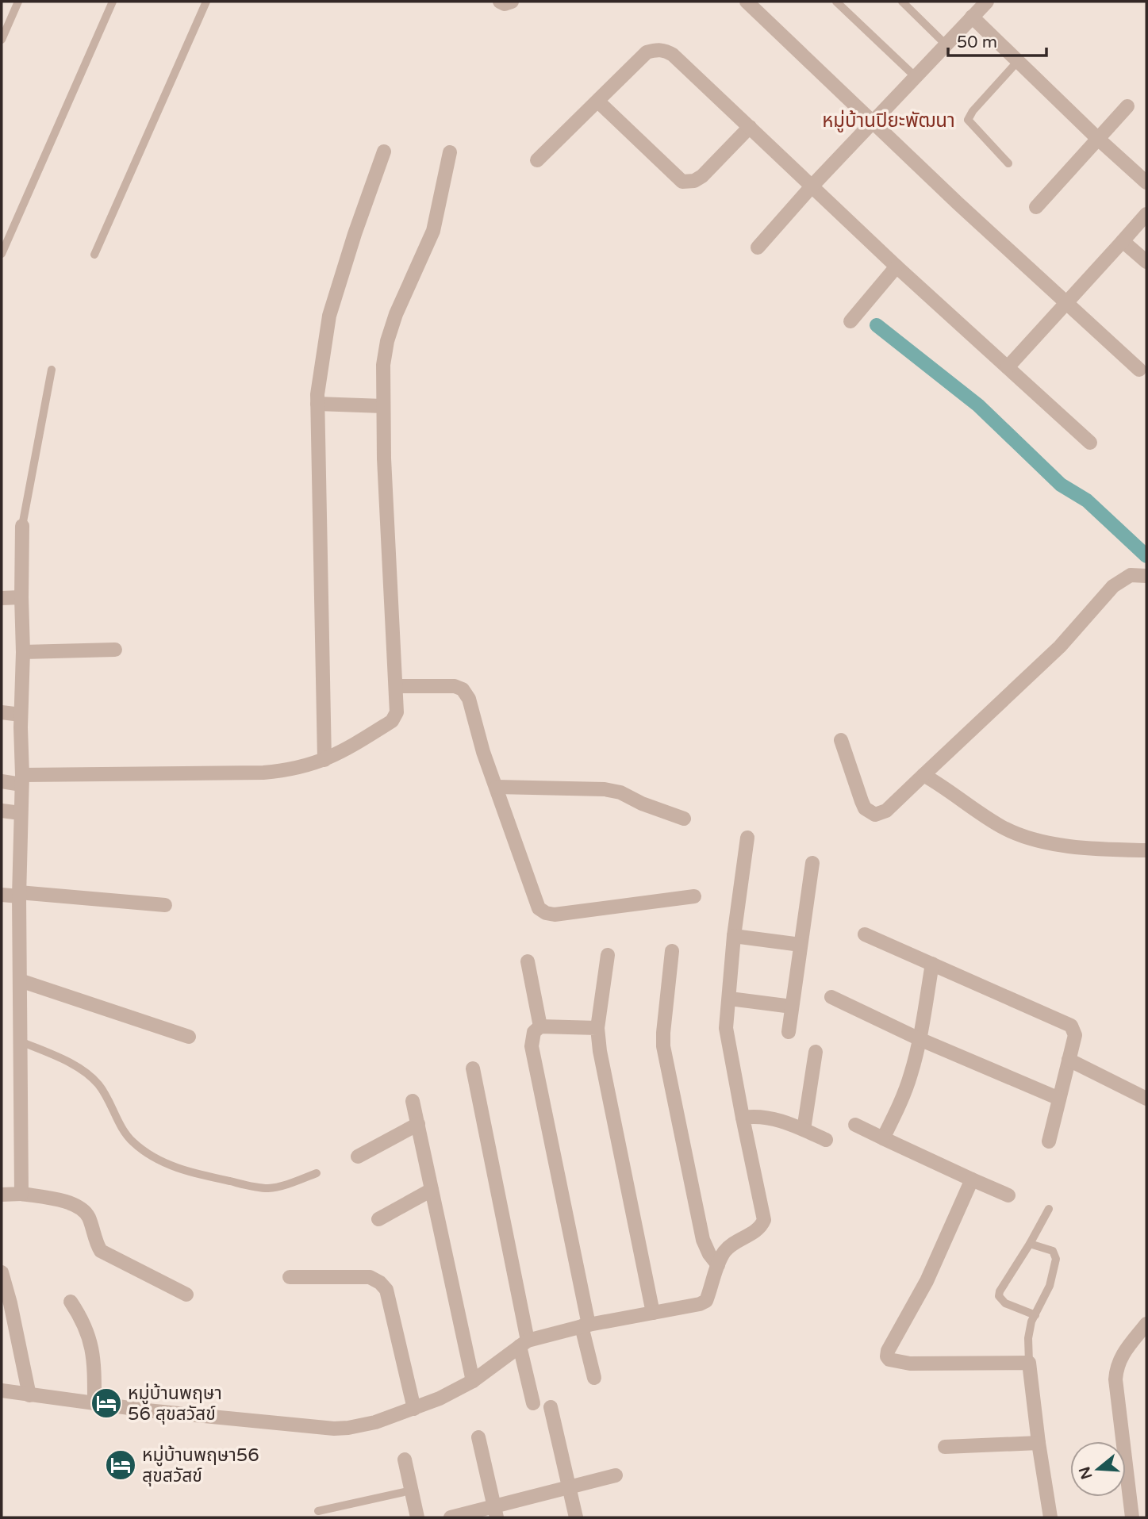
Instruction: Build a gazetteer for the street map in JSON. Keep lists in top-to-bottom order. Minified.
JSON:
{"districts":["หมู่บ้านปิยะพัฒนา"],"places":{"hotel":["หมู่บ้านพฤษา 56 สุขสวัสข์","หมู่บ้านพฤษา56 สุขสวัสข์"]},"scale_bar":"50 m","north":"left"}
